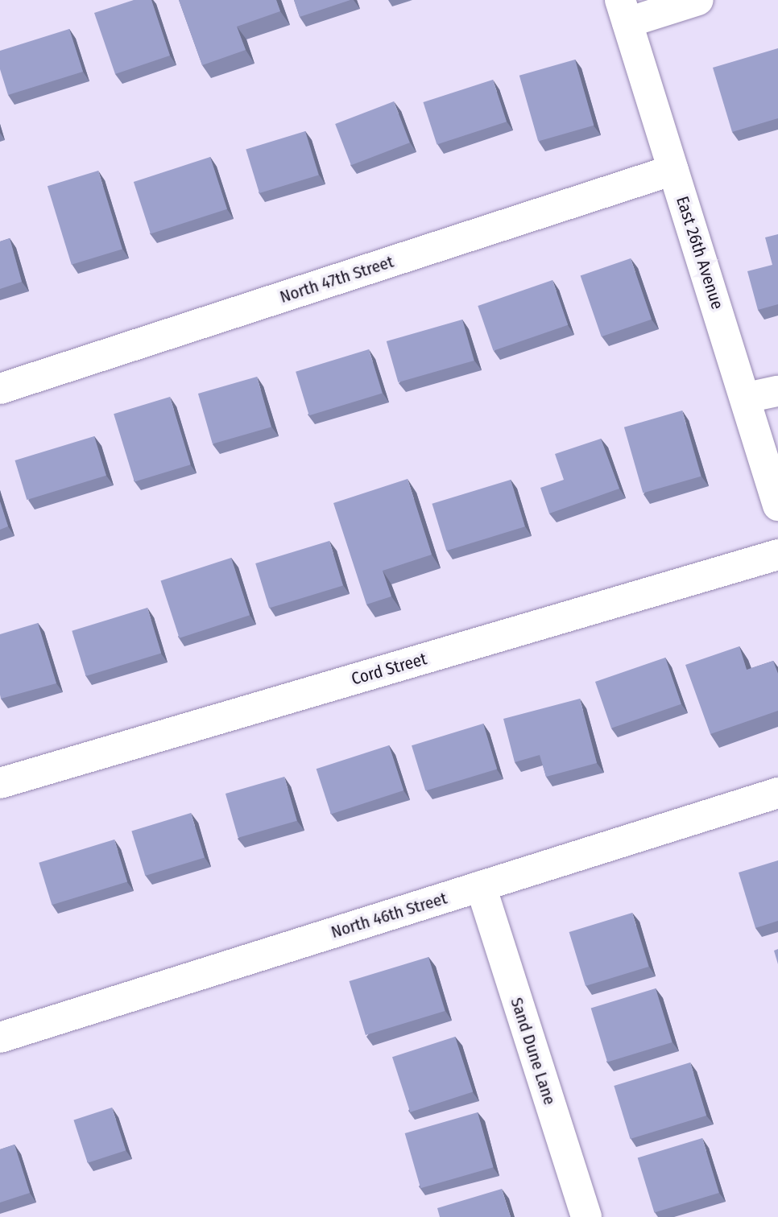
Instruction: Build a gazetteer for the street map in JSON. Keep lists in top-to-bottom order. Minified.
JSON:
{"streets":{"street":["East 26th Avenue","North 47th Street","Cord Street","North 46th Street","Sand Dune Lane"]},"crossings":[["East 26th Avenue","North 47th Street"],["North 46th Street","Sand Dune Lane"]]}
